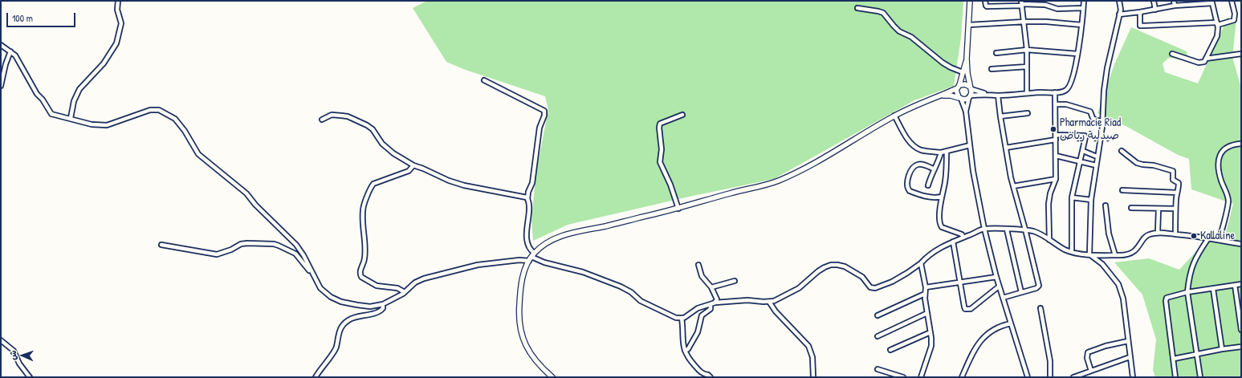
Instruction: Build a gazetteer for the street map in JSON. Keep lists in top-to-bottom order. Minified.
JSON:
{"places":["Pharmacie Riad صيدلية رياض","Kallaline"],"scale_bar":"100 m","north":"left"}
